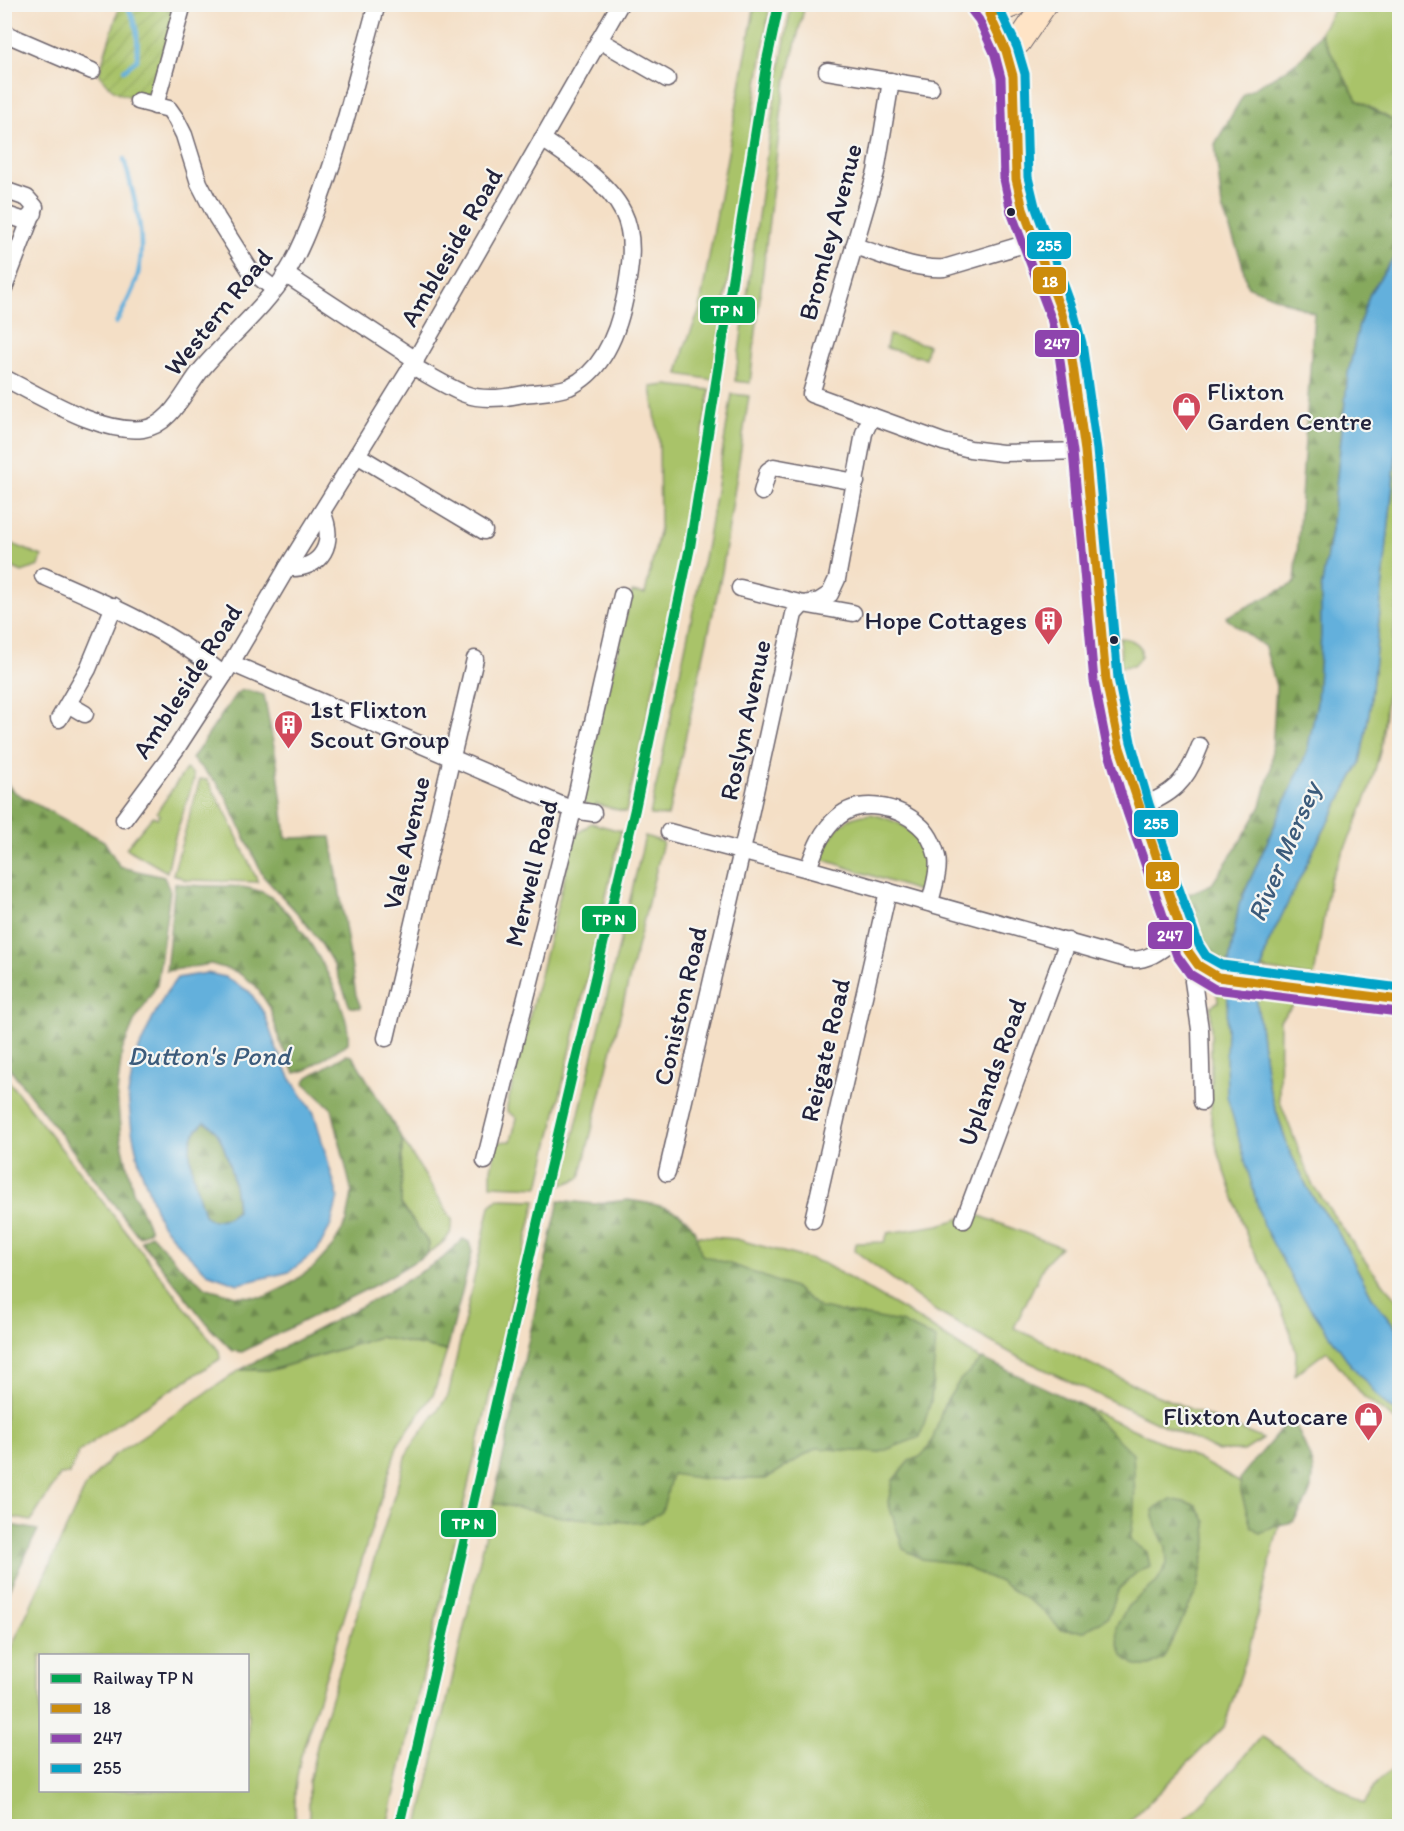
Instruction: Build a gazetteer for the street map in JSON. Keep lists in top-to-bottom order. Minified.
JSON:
{"streets":{"street":["Bromley Avenue","Ambleside Road","Western Road","Roslyn Avenue","Vale Avenue","Merwell Road","Coniston Road","Reigate Road","Uplands Road"]},"crossings":[["Roslyn Avenue","Coniston Road"]],"water":["River Mersey","Dutton's Pond"],"places":{"shop":["Flixton Garden Centre","Flixton Autocare"],"building":["Hope Cottages","1st Flixton Scout Group"]},"lines":["transit line 18","transit line 255","transit line 247"],"legend":["Railway TP N","18","247","255"]}
